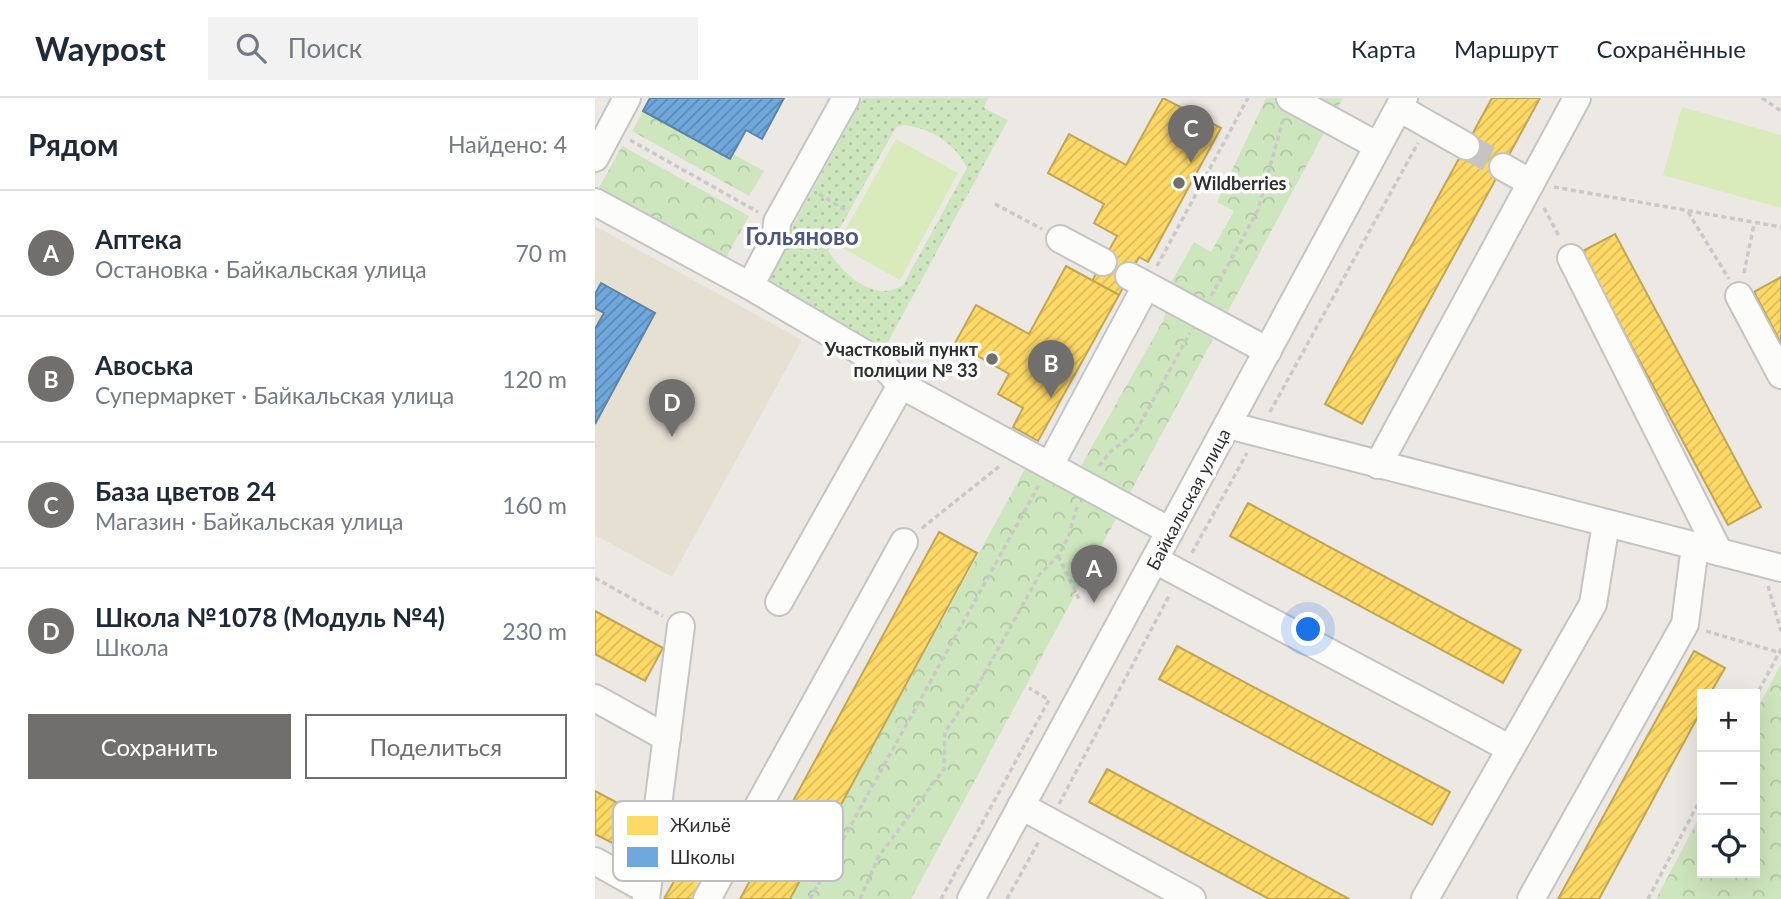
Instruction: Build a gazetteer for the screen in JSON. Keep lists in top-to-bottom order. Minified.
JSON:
{"streets":{"street":["Байкальская улица"]},"districts":["Гольяново"],"places":["Wildberries","Участковый пункт полиции № 33"],"legend":["Жильё","Школы"],"page":{"header":"Waypost","search":"Поиск","nav":["Карта","Маршрут","Сохранённые"],"heading":["Рядом","Найдено: 4"],"pins":["C","B","D","A"],"list":[{"mark":"A","name":"Аптека","note":"Остановка · Байкальская улица","value":"70 m"},{"mark":"B","name":"Авоська","note":"Супермаркет · Байкальская улица","value":"120 m"},{"mark":"C","name":"База цветов 24","note":"Магазин · Байкальская улица","value":"160 m"},{"mark":"D","name":"Школа №1078 (Модуль №4)","note":"Школа","value":"230 m"}],"map_buttons":["+","−"],"buttons":["Сохранить","Поделиться"]}}
